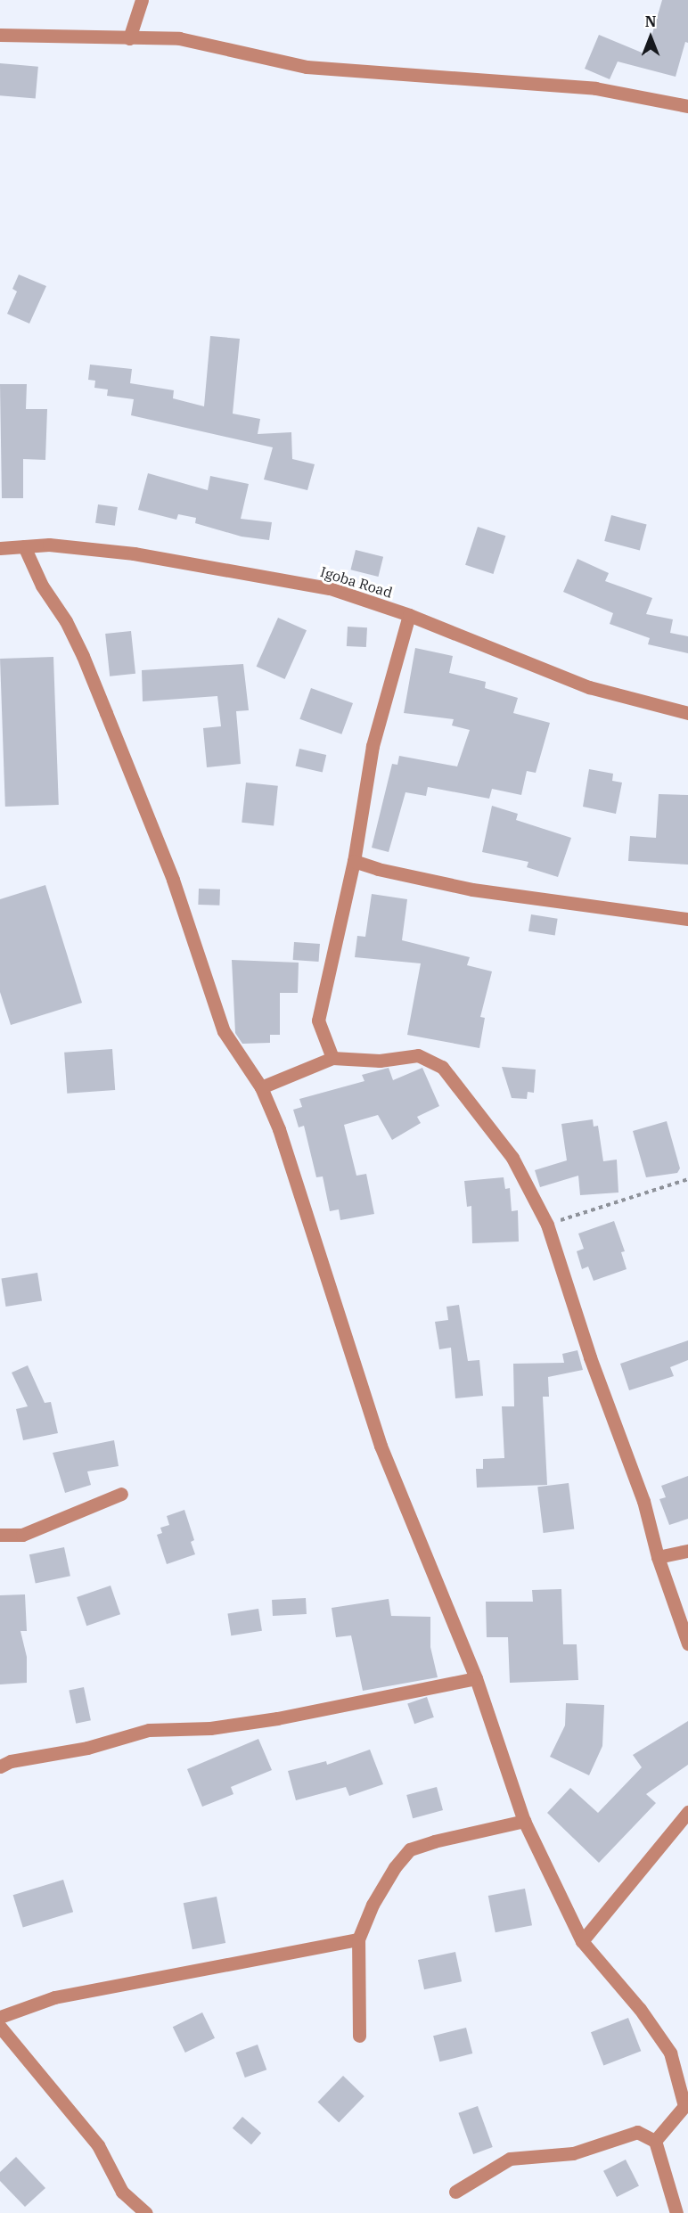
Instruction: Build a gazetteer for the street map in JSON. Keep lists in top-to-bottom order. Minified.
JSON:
{"streets":{"street":["Igoba Road"]},"north":"top"}
